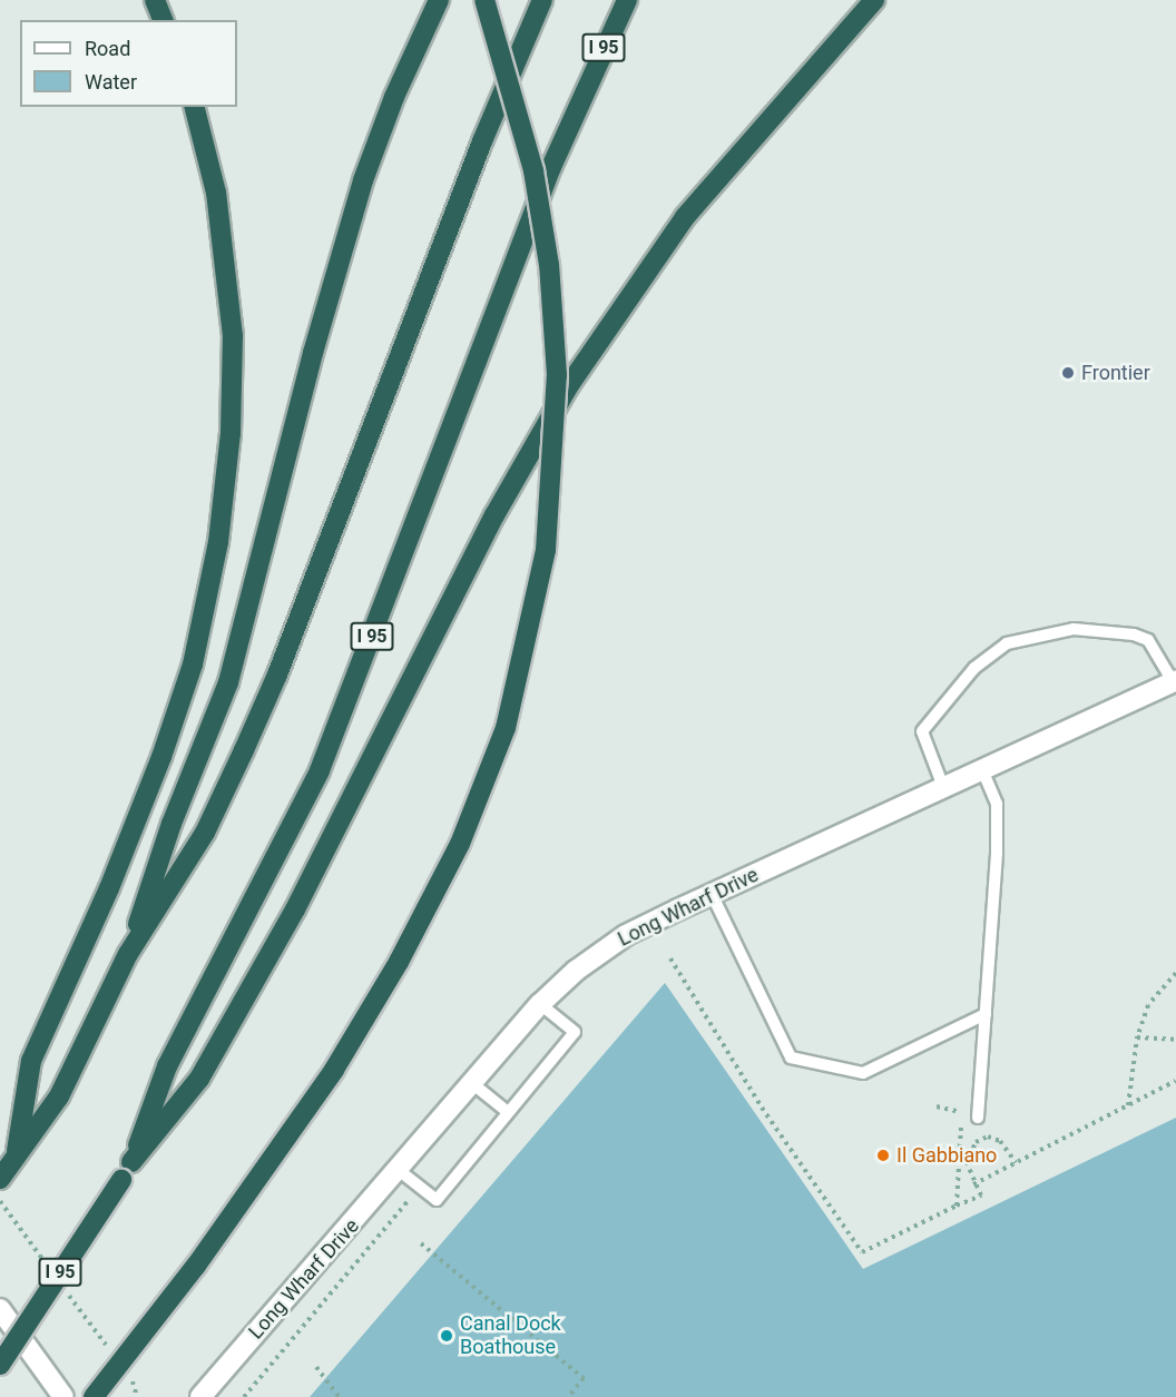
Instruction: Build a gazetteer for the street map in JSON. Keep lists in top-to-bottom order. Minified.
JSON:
{"streets":{"highway":["I 95"],"main road":["Long Wharf Drive"]},"places":["Frontier","Il Gabbiano","Canal Dock Boathouse"],"legend":["Road","Water"]}
